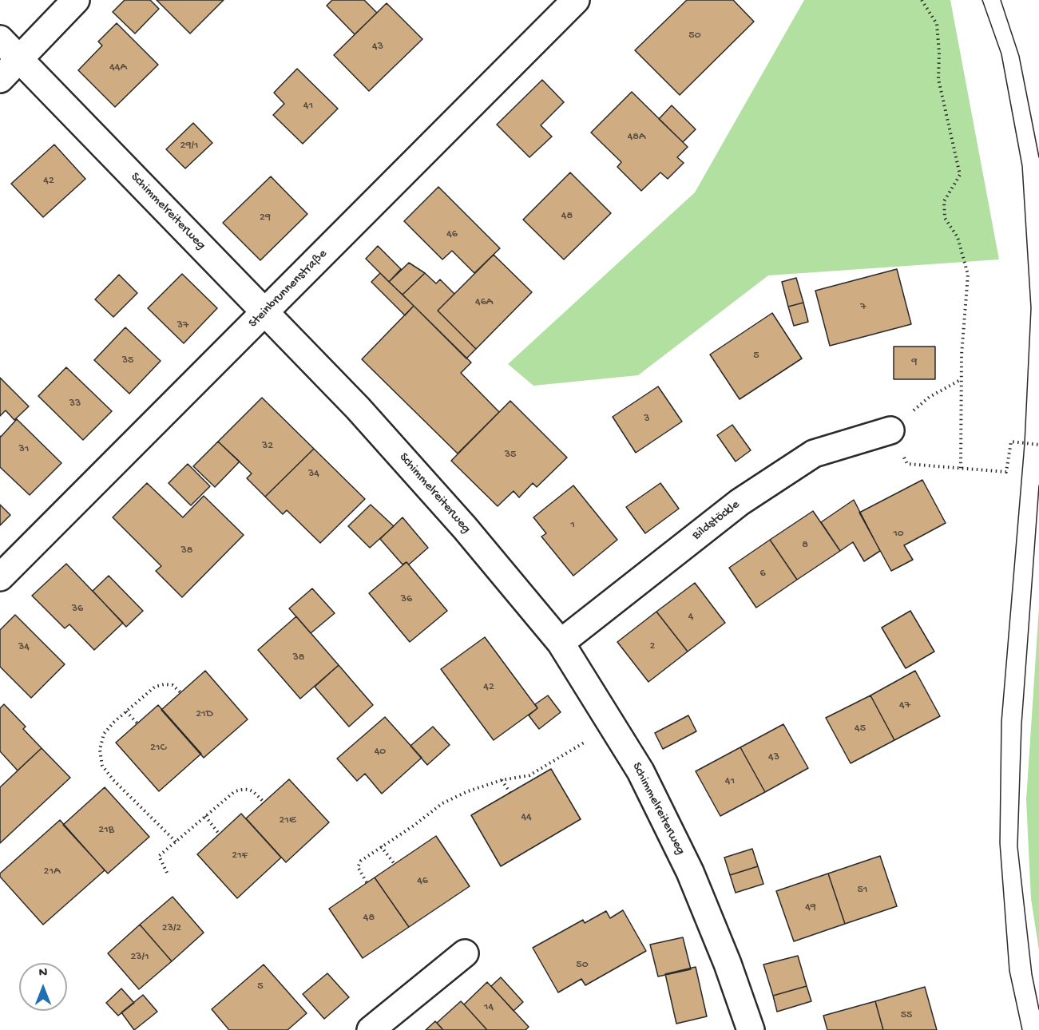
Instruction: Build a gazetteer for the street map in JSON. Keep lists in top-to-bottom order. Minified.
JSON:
{"streets":{"street":["Schimmelreiterweg","Steinbrunnenstraße","Bildstöckle"]},"crossings":[["Schimmelreiterweg","Steinbrunnenstraße"],["Schimmelreiterweg","Bildstöckle"]],"house_numbers":["50","43","44A","41","48A","29/1","42","48","29","46","46A","7","37","5","35","9","33","3","32","31","35","34","1","10","8","38","6","36","36","4","2","34","38","42","47","21D","45","21C","40","43","41","44","21E","21B","21F","21A","46","51","49","48","23/2","23/1","50","5","14","55"],"north":"top"}
